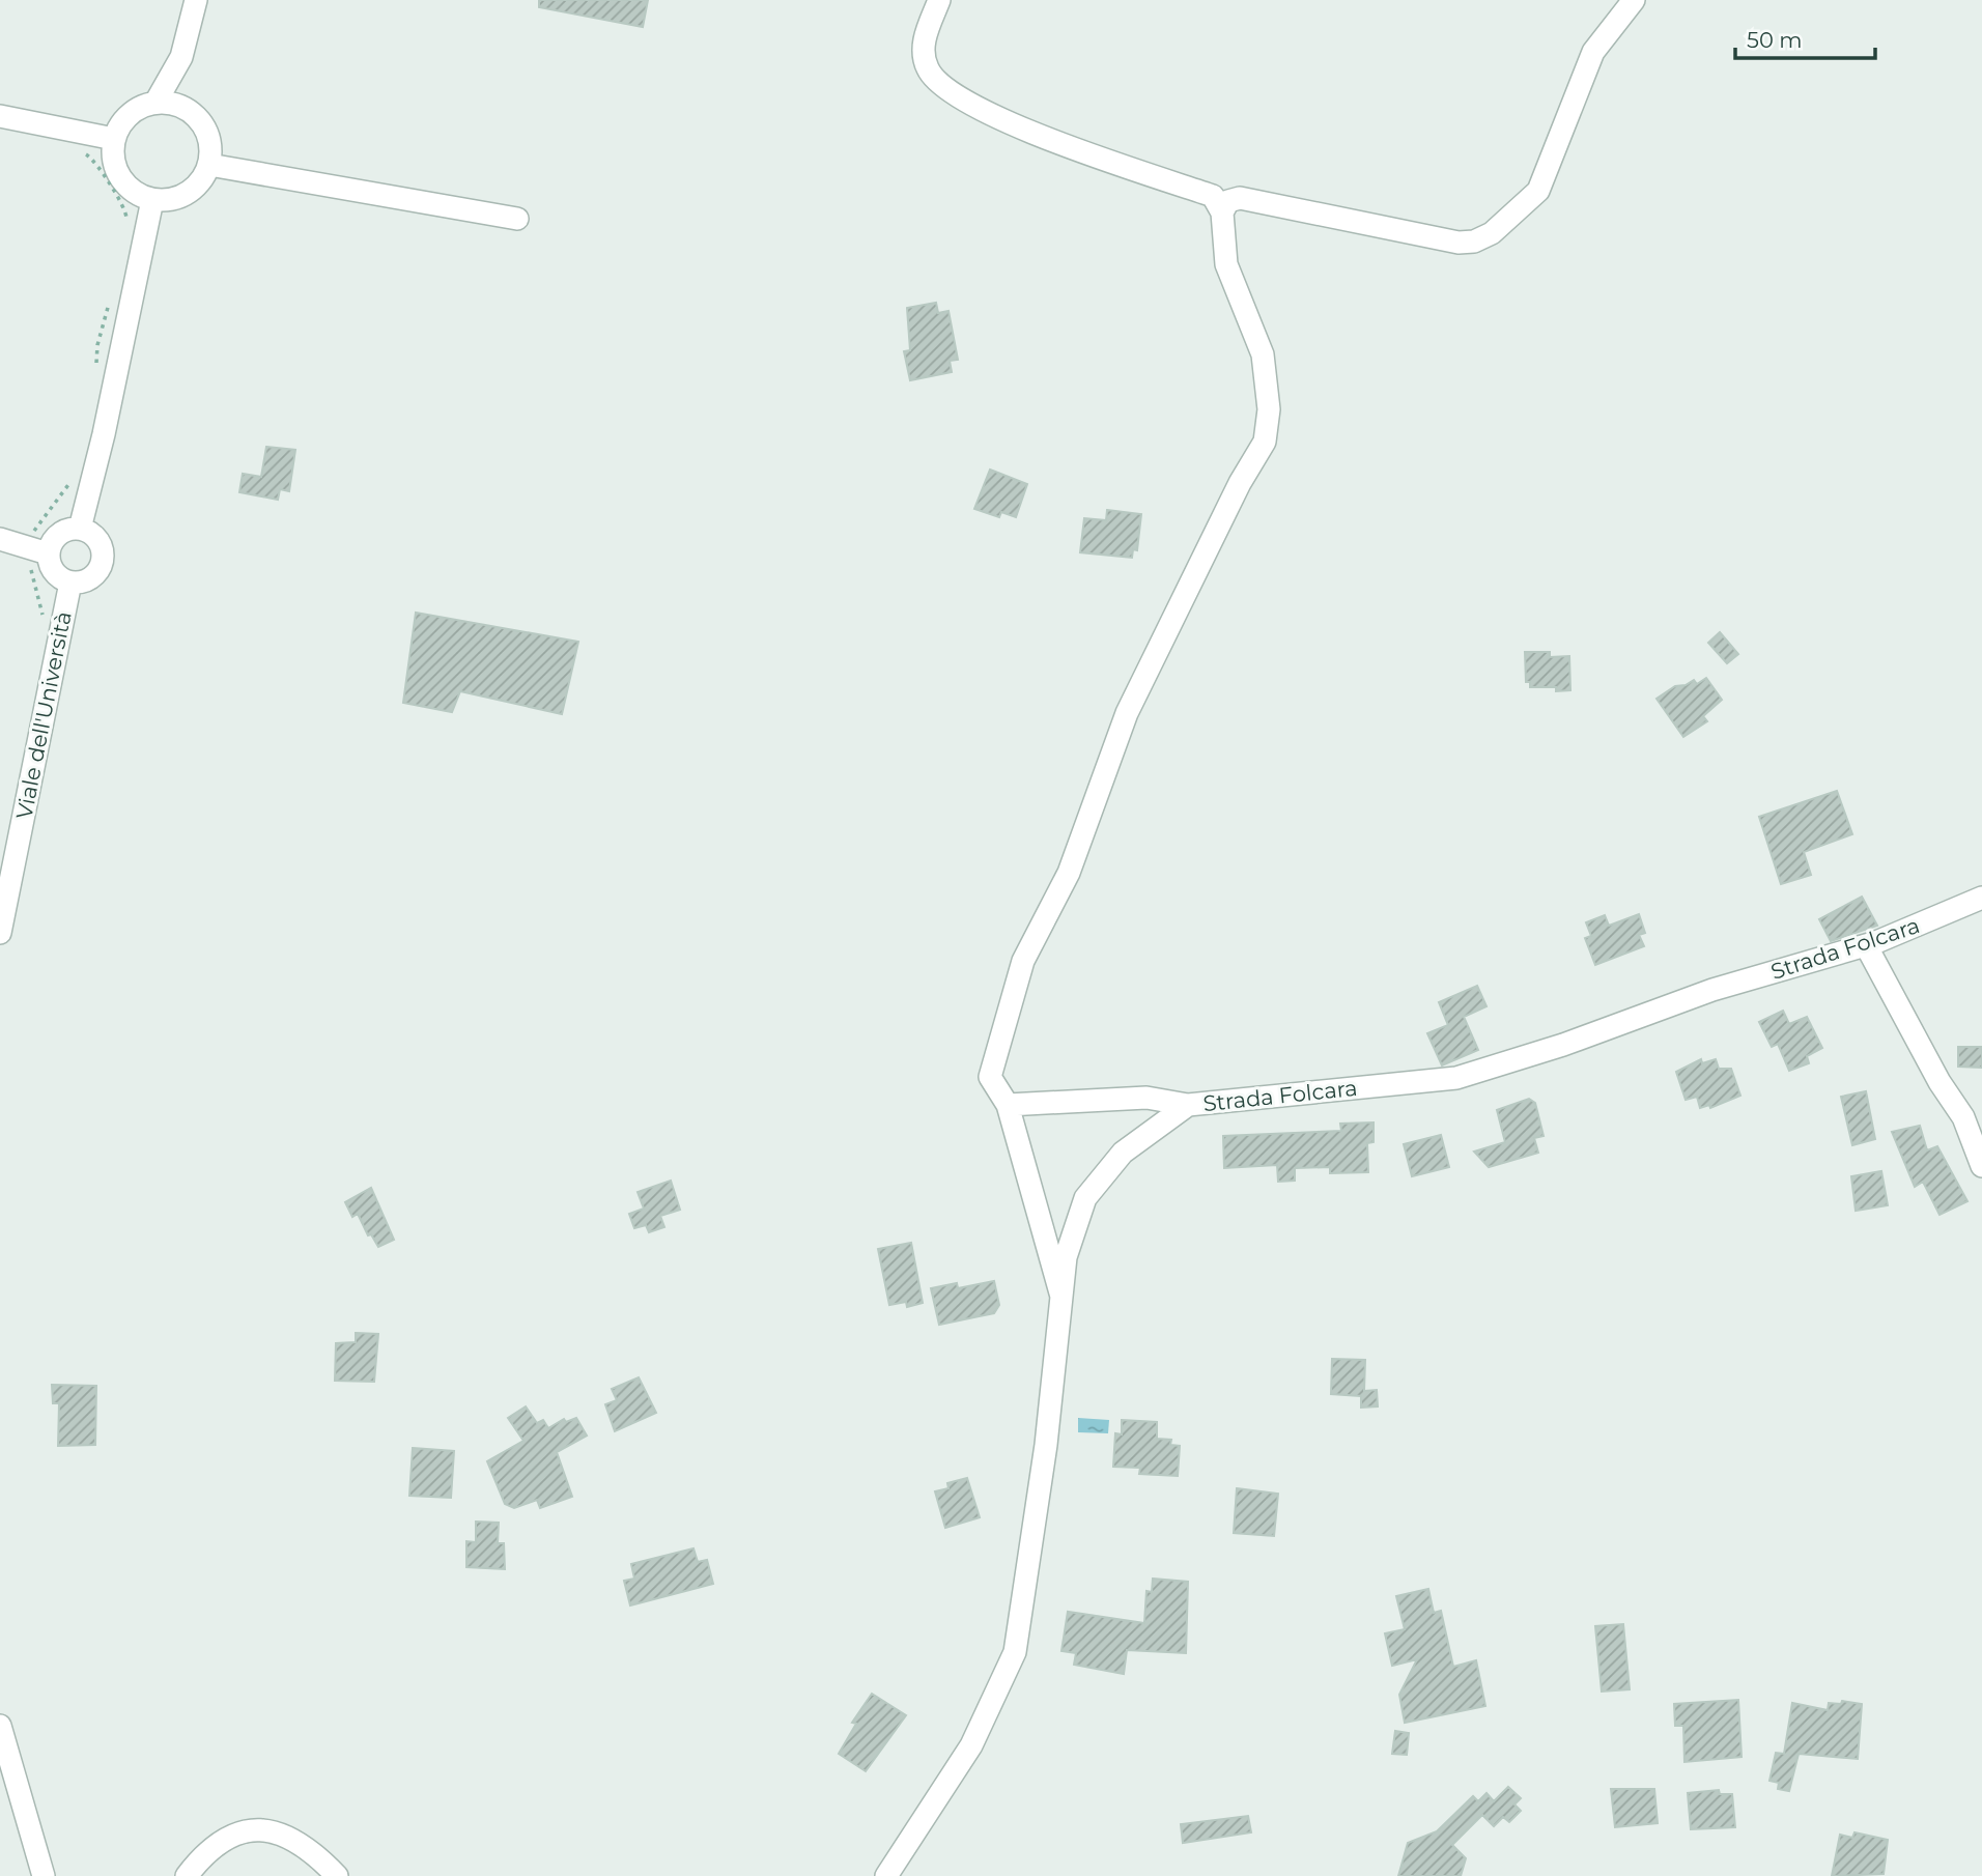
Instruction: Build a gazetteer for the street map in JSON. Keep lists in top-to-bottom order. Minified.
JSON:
{"streets":{"street":["Viale dell'Università","Strada Folcara"]},"scale_bar":"50 m"}
